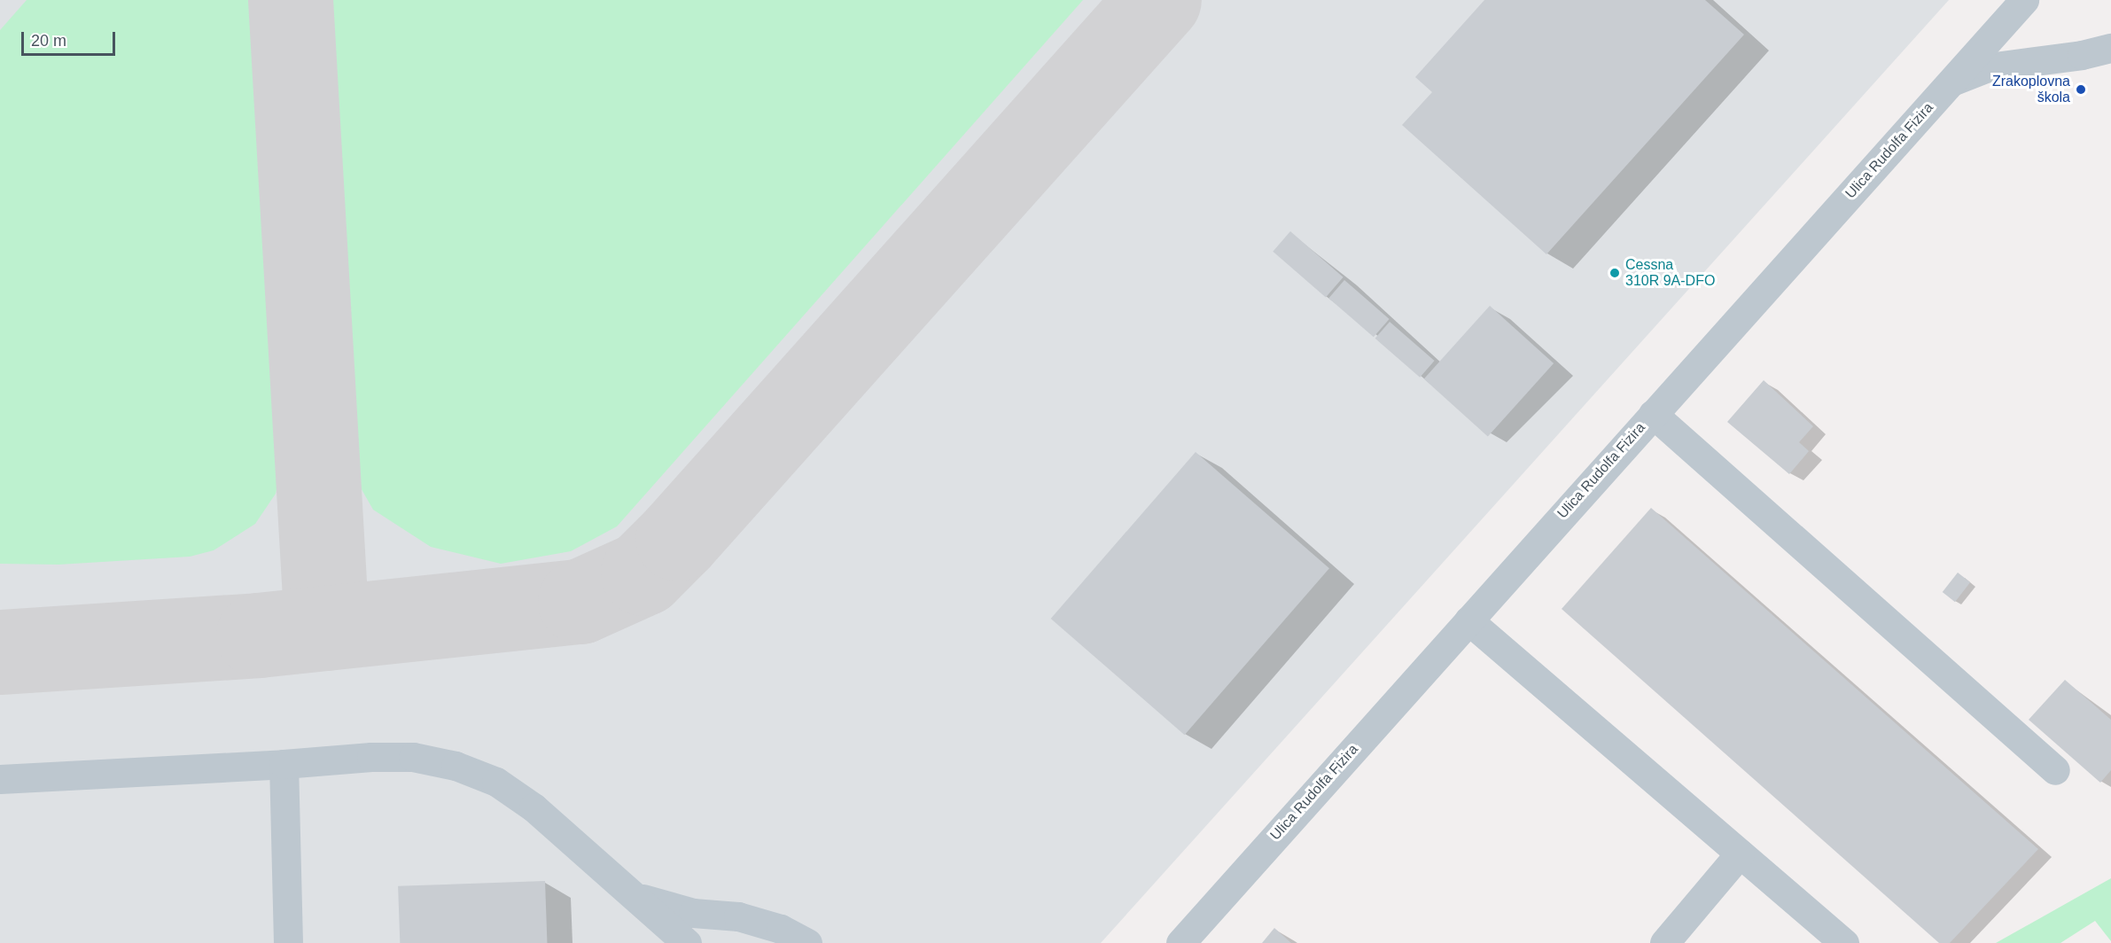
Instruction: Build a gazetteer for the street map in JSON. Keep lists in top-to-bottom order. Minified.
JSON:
{"streets":{"street":["Ulica Rudolfa Fizira"]},"places":["Zrakoplovna škola","Cessna 310R 9A-DFO"],"scale_bar":"20 m"}
